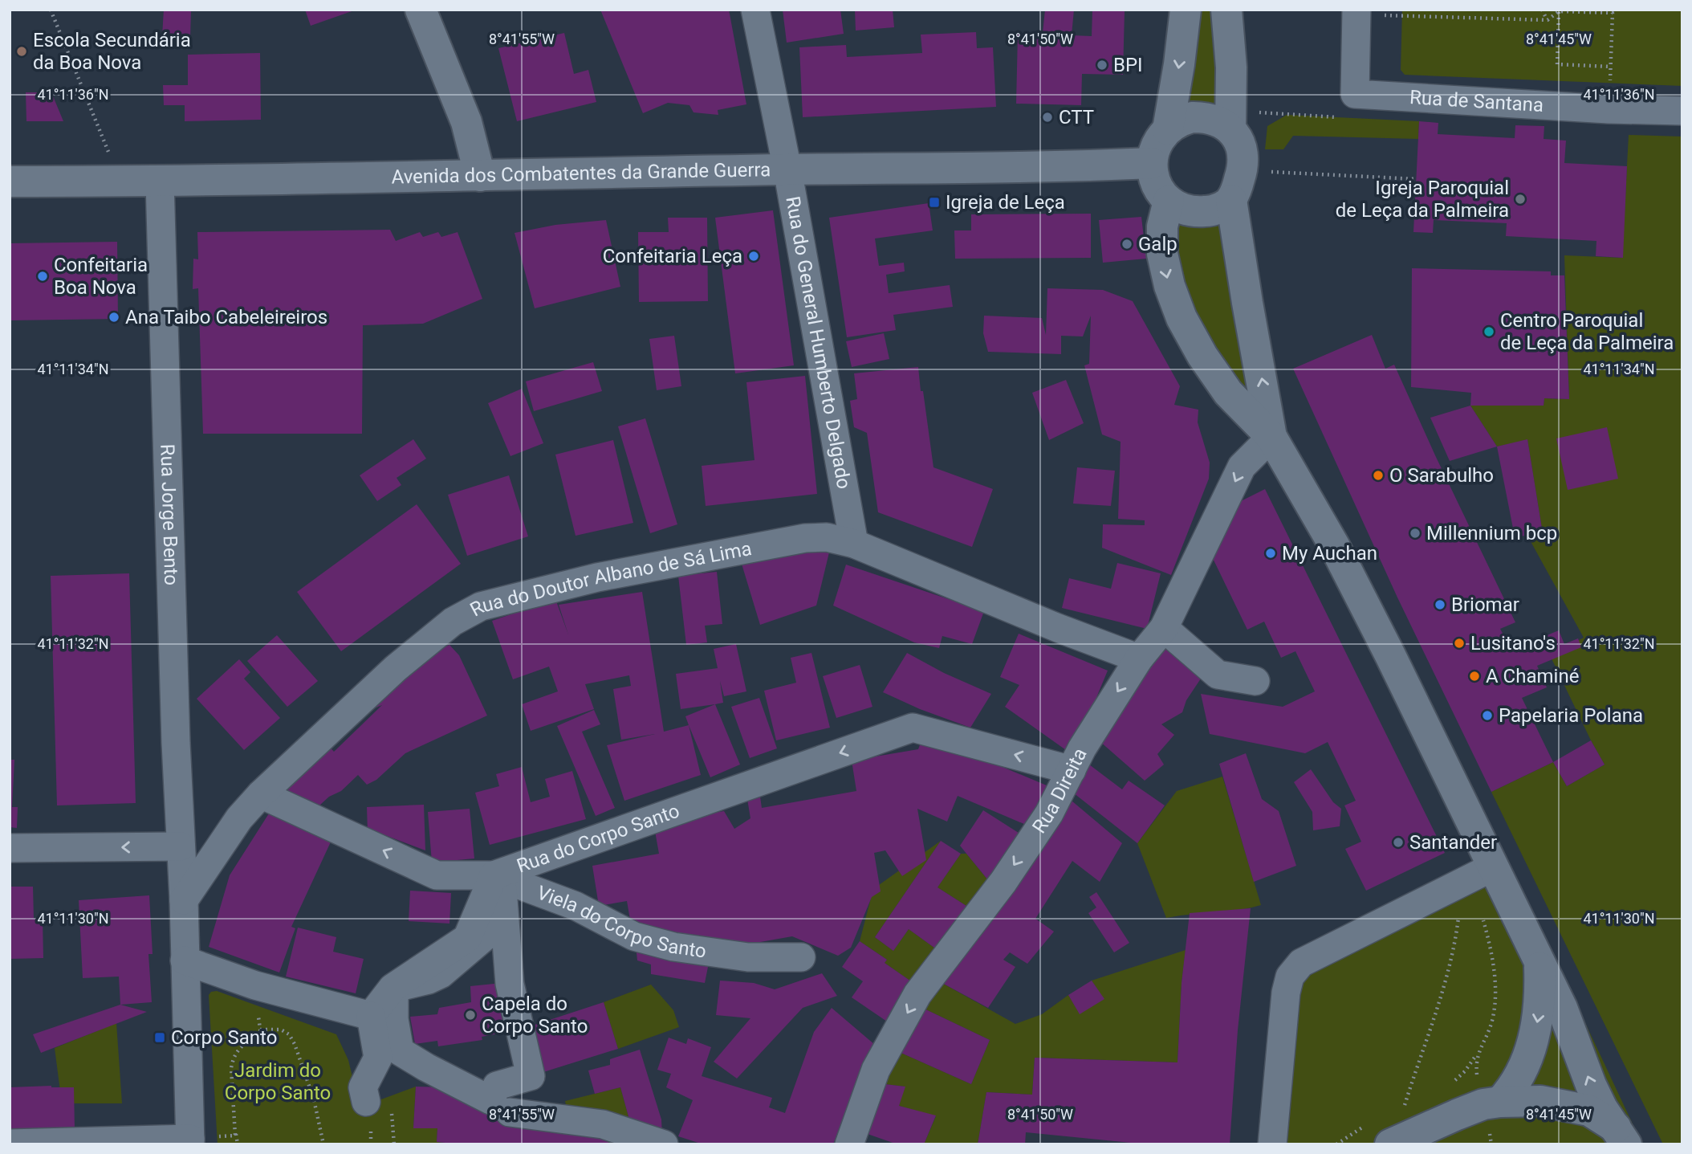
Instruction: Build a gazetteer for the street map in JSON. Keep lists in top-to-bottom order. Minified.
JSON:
{"streets":{"main road":["Avenida dos Combatentes da Grande Guerra"],"street":["Rua de Santana","Rua do General Humberto Delgado","Rua Jorge Bento","Rua do Doutor Albano de Sá Lima","Rua Direita","Rua do Corpo Santo","Viela do Corpo Santo"]},"crossings":[["Avenida dos Combatentes da Grande Guerra","Rua do General Humberto Delgado"],["Avenida dos Combatentes da Grande Guerra","Rua Jorge Bento"],["Rua do General Humberto Delgado","Rua do Doutor Albano de Sá Lima"],["Rua Jorge Bento","Rua do Doutor Albano de Sá Lima"],["Rua do Doutor Albano de Sá Lima","Rua Direita"],["Rua do Doutor Albano de Sá Lima","Viela do Corpo Santo"],["Rua Direita","Rua do Corpo Santo"],["Rua do Corpo Santo","Viela do Corpo Santo"]],"one_way":["Rua Direita","Rua do Corpo Santo"],"parks":["Jardim do Corpo Santo"],"places":{"other":["Escola Secundária da Boa Nova","BPI","CTT","Igreja Paroquial de Leça da Palmeira","Galp","Confeitaria Leça","Confeitaria Boa Nova","Ana Taibo Cabeleireiros","Centro Paroquial de Leça da Palmeira","O Sarabulho","Millennium bcp","My Auchan","Briomar","Lusitano's","A Chaminé","Papelaria Polana","Santander","Capela do Corpo Santo"],"transit":["Igreja de Leça","Corpo Santo"]},"coordinates":["8°41'55\"W","8°41'50\"W","8°41'45\"W","41°11'36\"N","41°11'34\"N","41°11'32\"N","41°11'30\"N"]}
